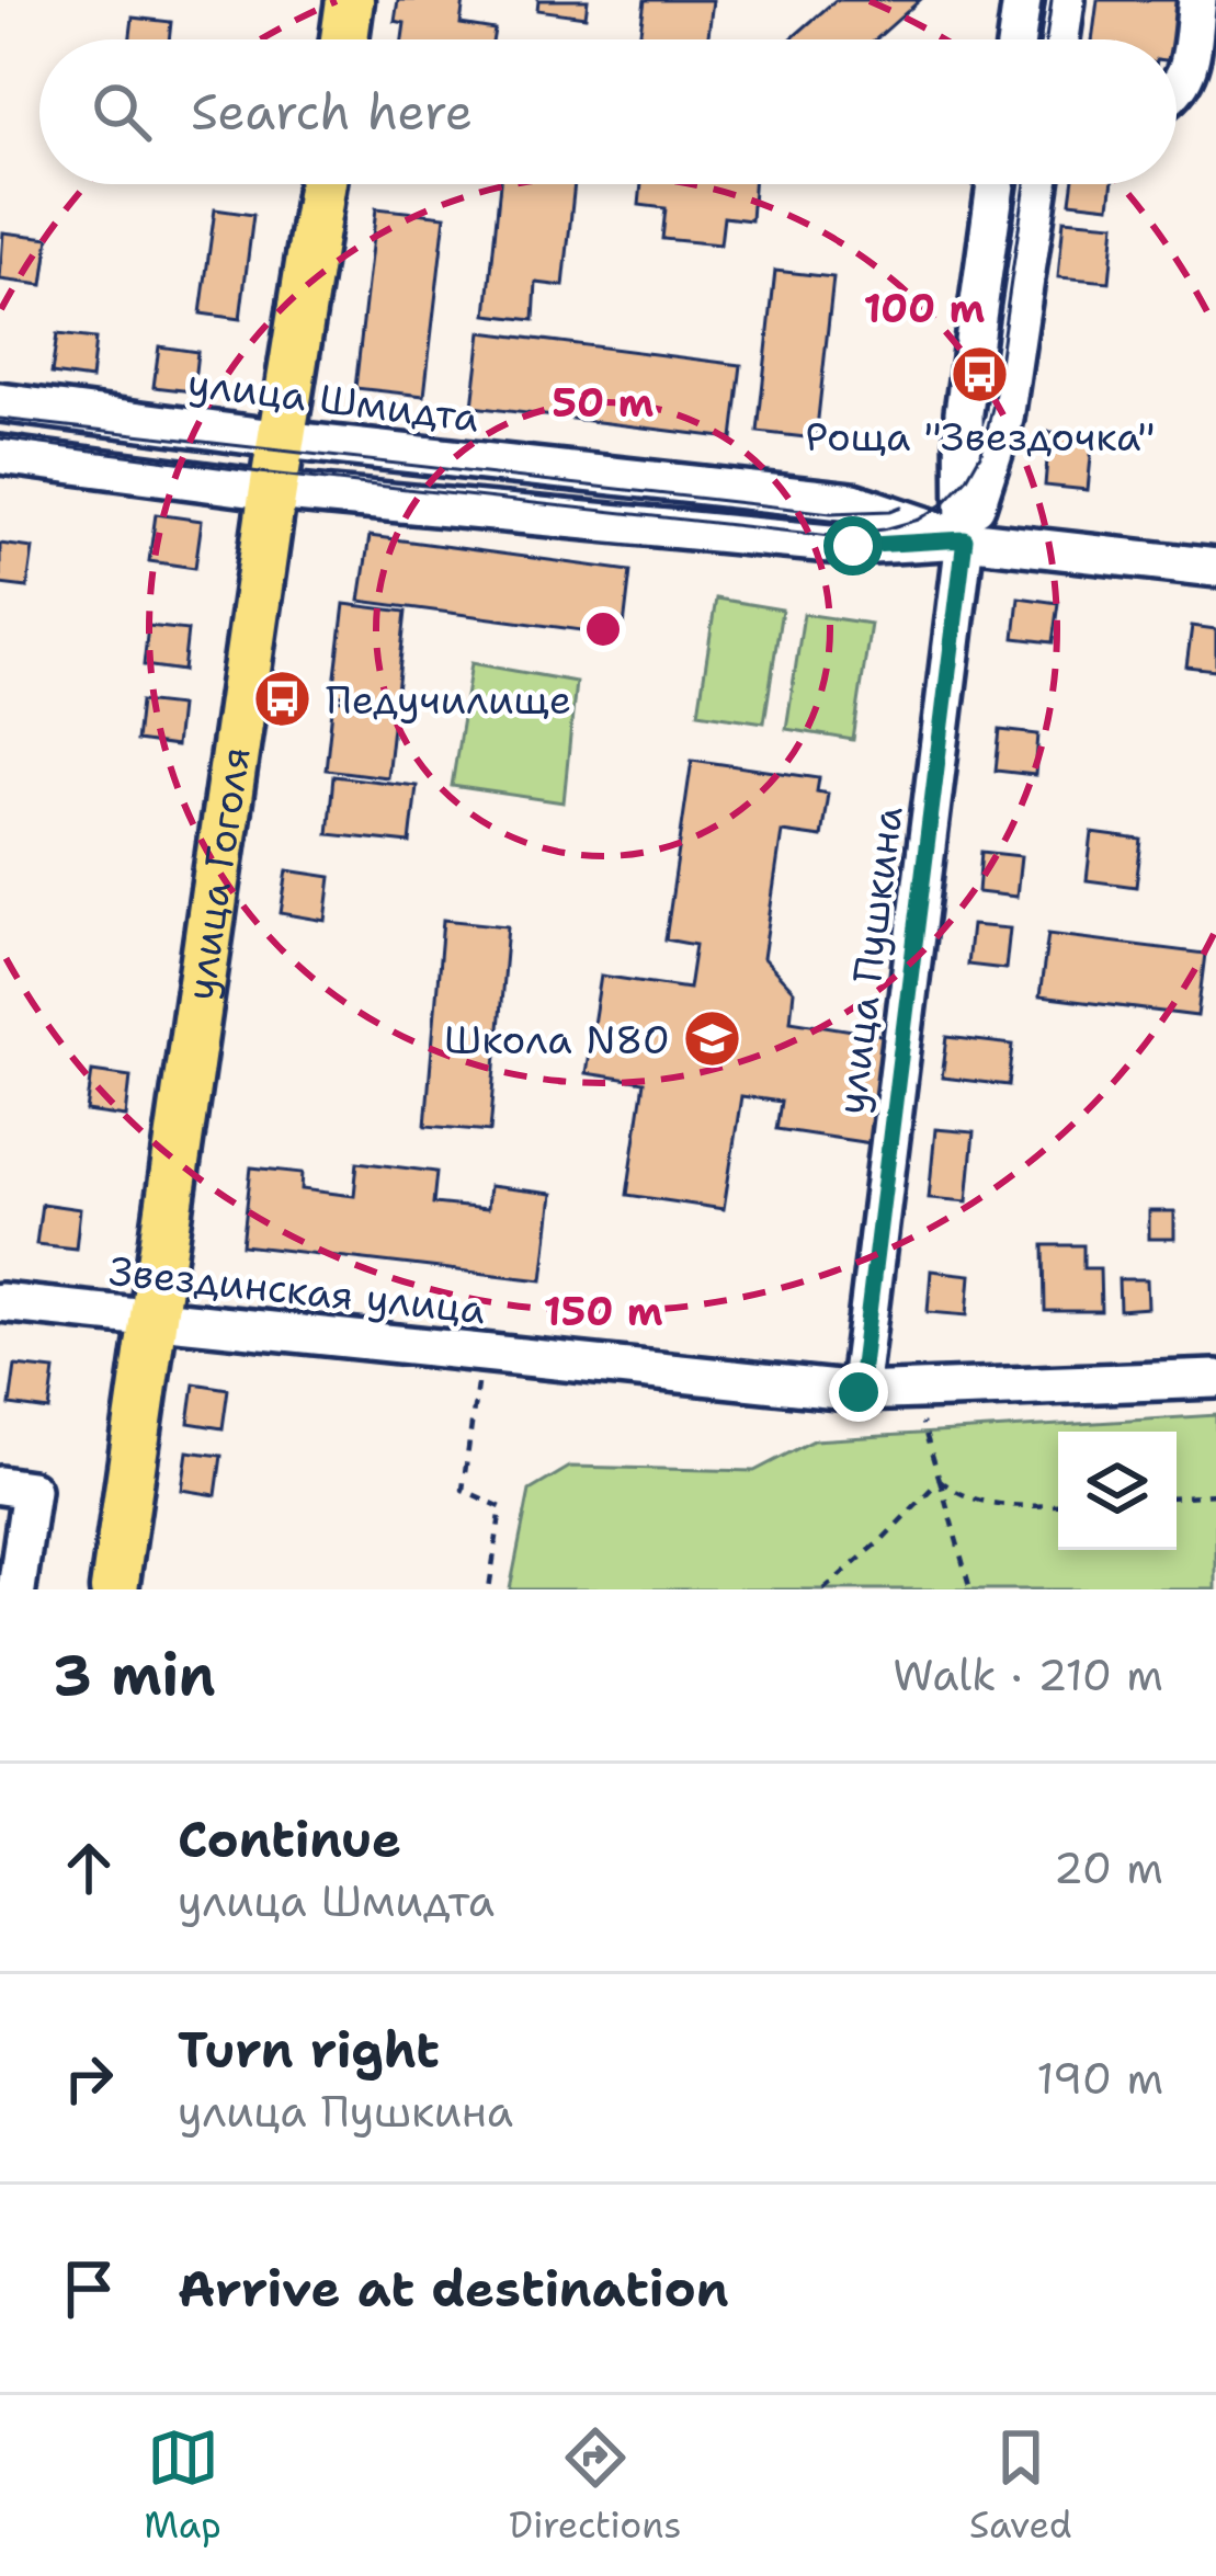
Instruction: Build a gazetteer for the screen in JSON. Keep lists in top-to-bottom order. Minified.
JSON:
{"streets":{"main road":["улица Гоголя"],"street":["улица Шмидта","улица Пушкина","Звездинская улица"]},"crossings":[["улица Шмидта","улица Гоголя"],["улица Шмидта","улица Пушкина"],["улица Гоголя","Звездинская улица"],["улица Пушкина","Звездинская улица"]],"places":{"bus stop":["Роща \"Звездочка\"","Педучилище"],"school or university":["Школа N80"]},"page":{"search":"Search here","heading":["3 min","Walk · 210 m"],"list":[["Continue","улица Шмидта","20 m"],["Turn right","улица Пушкина","190 m"],"Arrive at destination"],"nav":["Map","Directions","Saved"]},"rings":["100 m","50 m","150 m"]}
